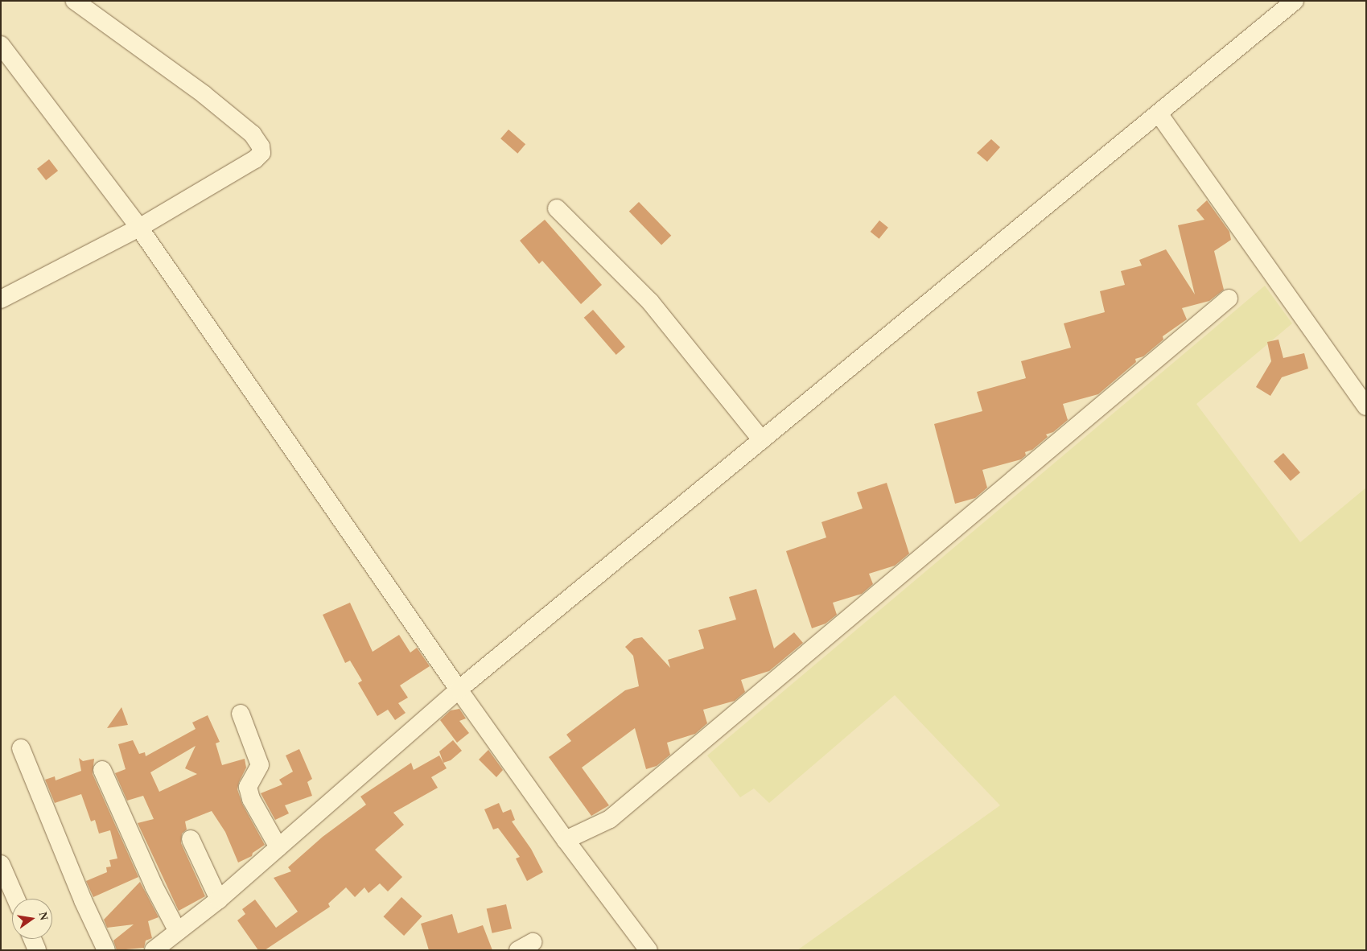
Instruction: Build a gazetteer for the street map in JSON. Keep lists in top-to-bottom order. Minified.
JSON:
{"north":"right"}
